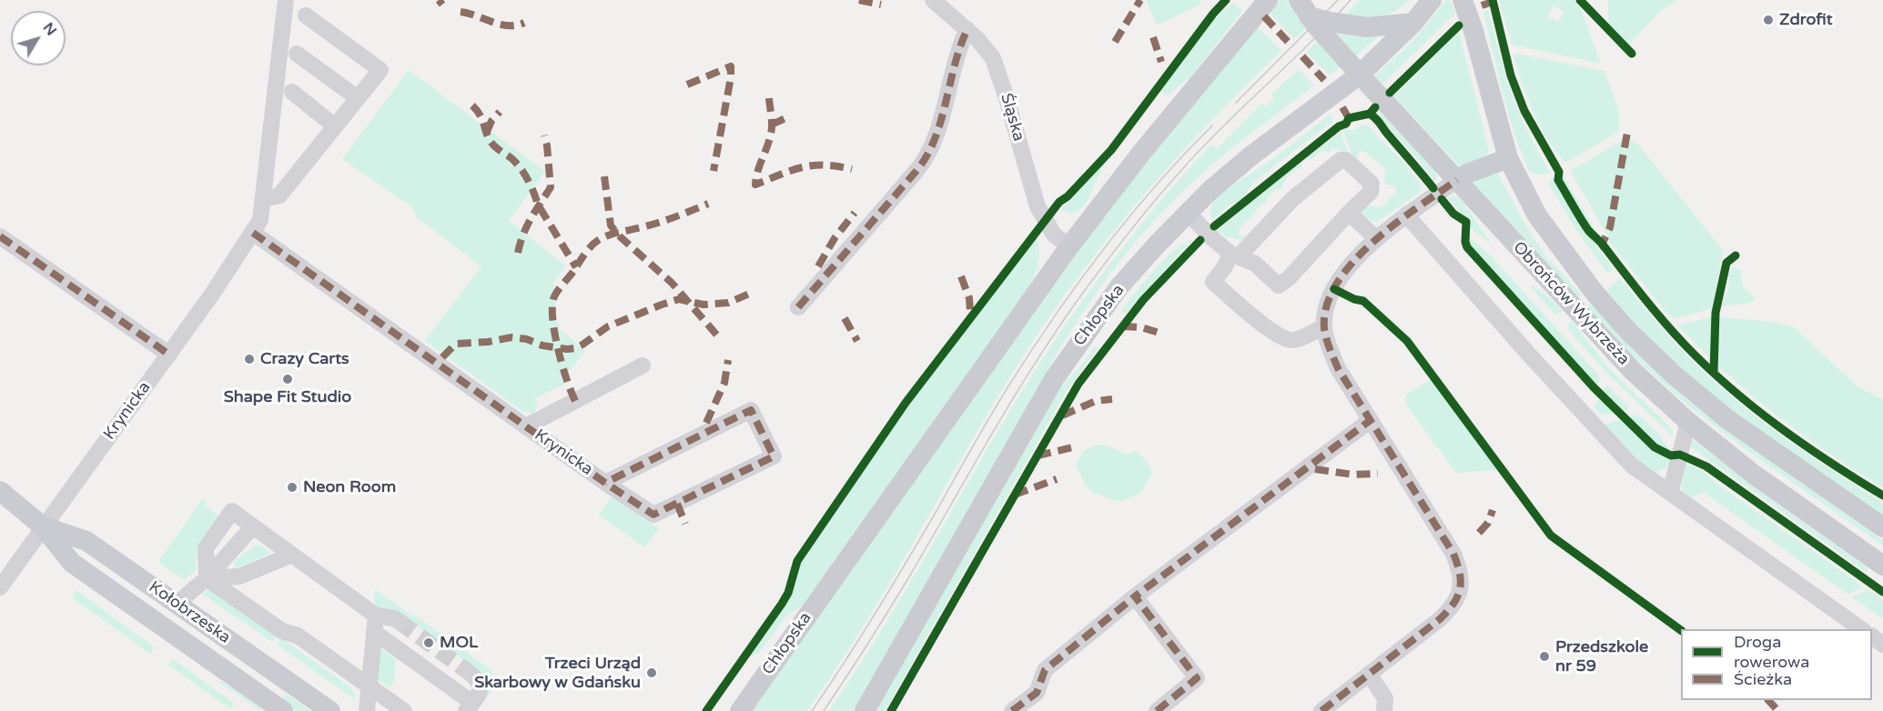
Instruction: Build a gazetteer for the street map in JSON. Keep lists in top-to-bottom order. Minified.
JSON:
{"streets":{"main road":["Obrońców Wybrzeża","Chłopska","Kołobrzeska"],"street":["Śląska","Krynicka"]},"crossings":[["Śląska","Chłopska"],["Obrońców Wybrzeża","Chłopska"],["Krynicka","Kołobrzeska"]],"places":["Zdrofit","Crazy Carts","Shape Fit Studio","Neon Room","MOL","Przedszkole nr 59","Trzeci Urząd Skarbowy w Gdańsku"],"legend":["Droga rowerowa","Ścieżka"],"north":"top right"}
